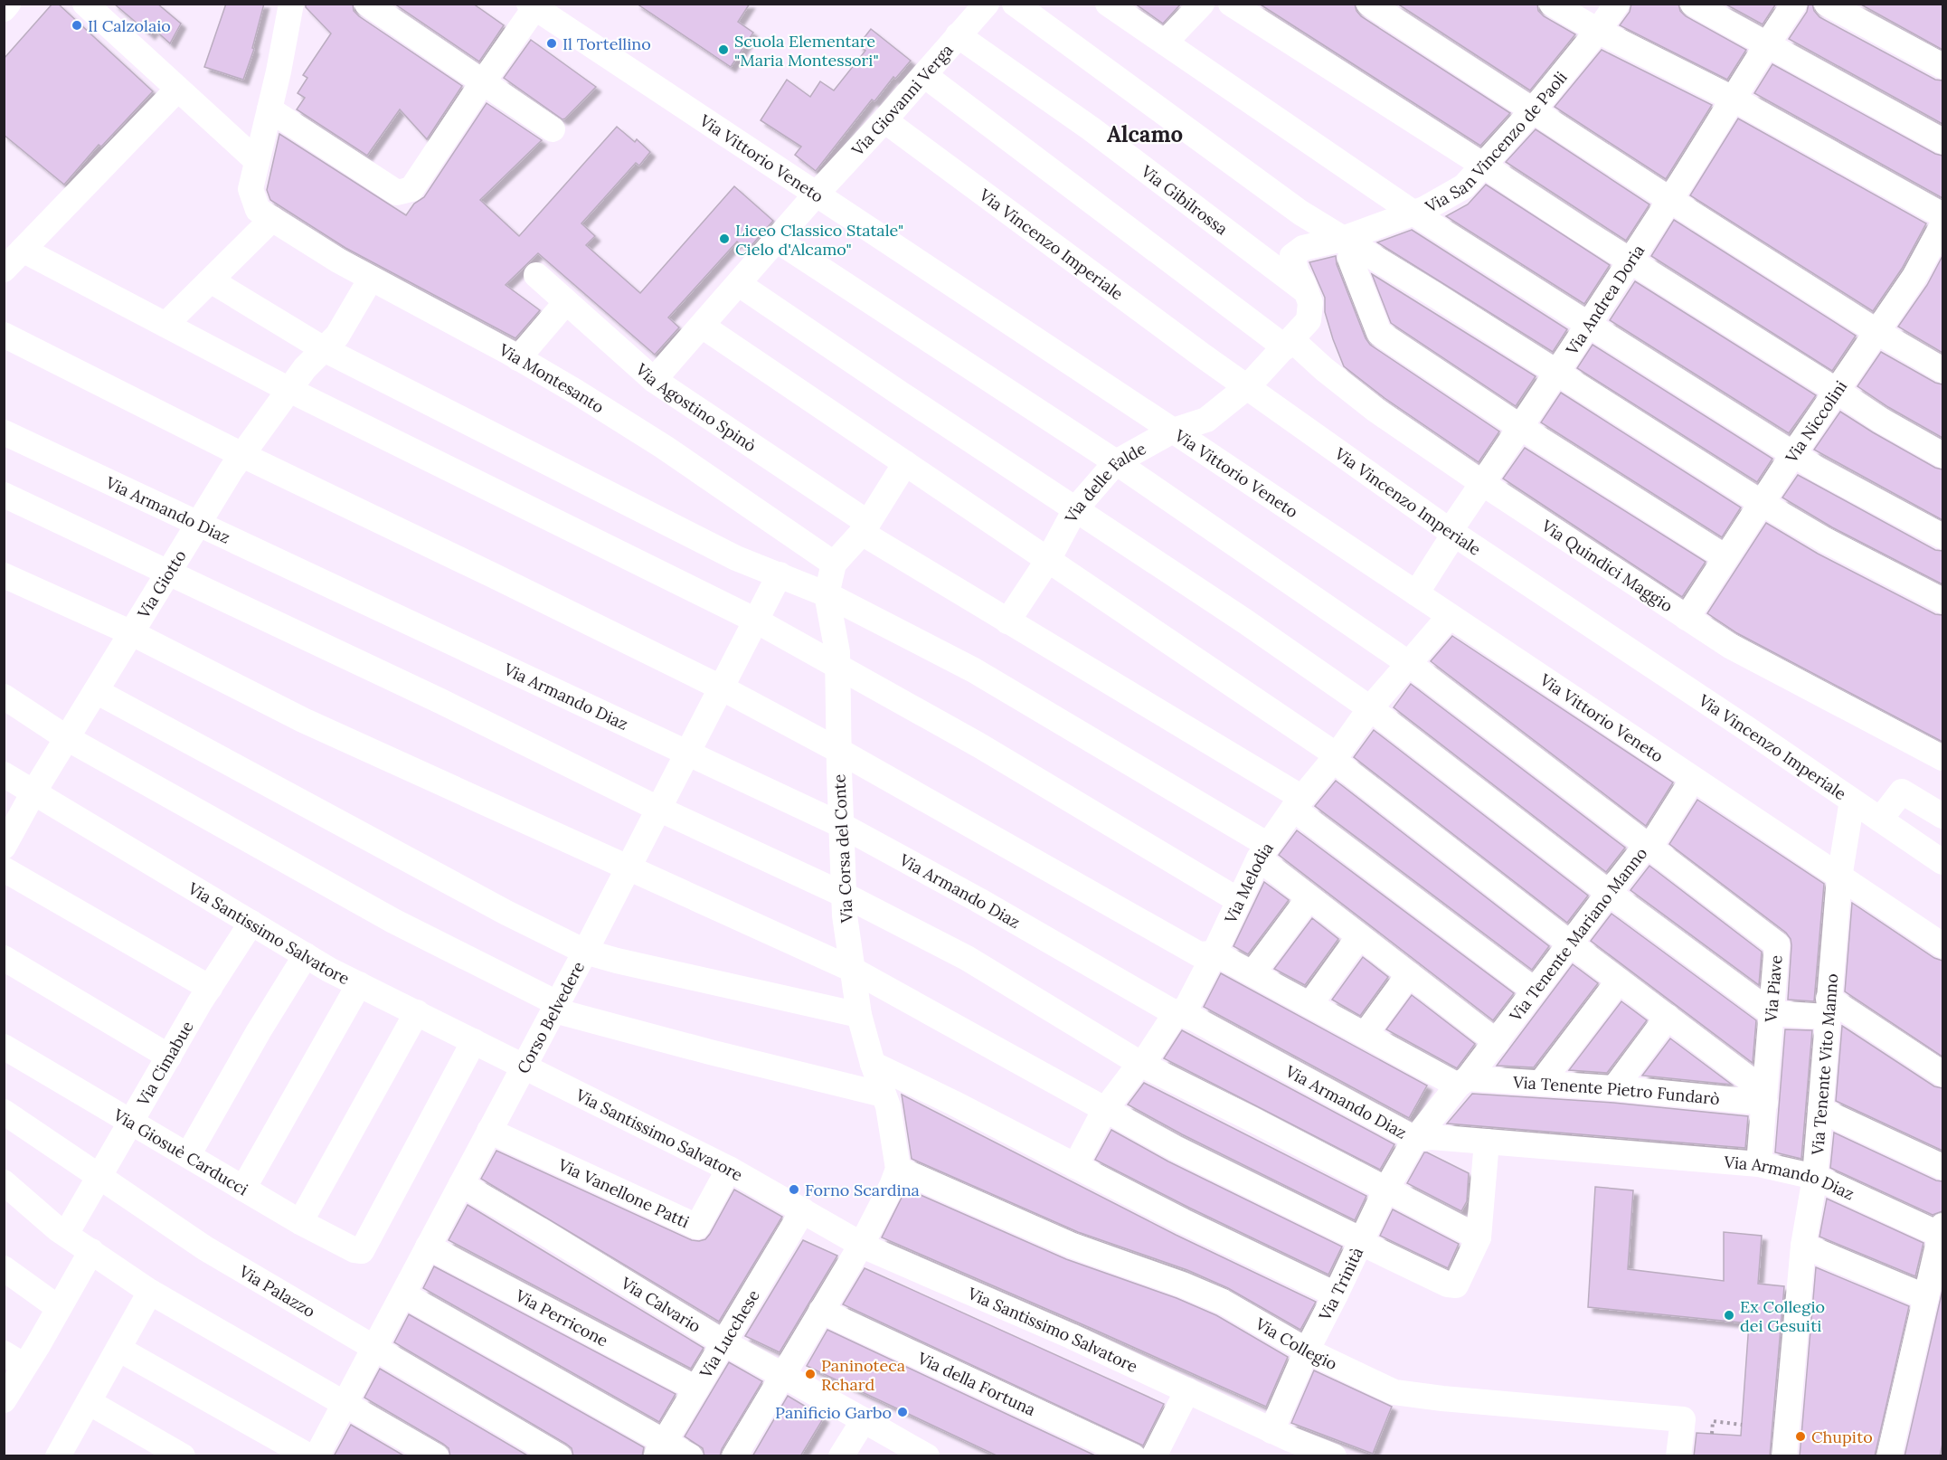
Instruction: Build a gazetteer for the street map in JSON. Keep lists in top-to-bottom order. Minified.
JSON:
{"streets":{"street":["Via Giovanni Verga","Via San Vincenzo de Paoli","Via Vittorio Veneto","Via Gibilrossa","Via Vincenzo Imperiale","Via Andrea Doria","Via Montesanto","Via Agostino Spinò","Via Niccolini","Via delle Falde","Via Armando Diaz","Via Quindici Maggio","Via Giotto","Via Corsa del Conte","Via Melodia","Via Santissimo Salvatore","Via Tenente Mariano Manno","Via Piave","Corso Belvedere","Via Cimabue","Via Tenente Vito Manno","Via Tenente Pietro Fundarò","Via Giosuè Carducci","Via Vanellone Patti","Via Trinità","Via Palazzo","Via Calvario","Via Perricone","Via Lucchese","Via Collegio","Via della Fortuna"]},"crossings":[["Via Giovanni Verga","Via Vittorio Veneto"],["Via Giovanni Verga","Via Gibilrossa"],["Via Giovanni Verga","Via Vincenzo Imperiale"],["Via Giovanni Verga","Via Agostino Spinò"],["Via Giovanni Verga","Via Quindici Maggio"],["Via San Vincenzo de Paoli","Via delle Falde"],["Via Vittorio Veneto","Via Andrea Doria"],["Via Vittorio Veneto","Via delle Falde"],["Via Vittorio Veneto","Via Melodia"],["Via Vittorio Veneto","Via Tenente Mariano Manno"],["Via Vittorio Veneto","Via Tenente Vito Manno"],["Via Gibilrossa","Via delle Falde"],["Via Vincenzo Imperiale","Via Andrea Doria"],["Via Vincenzo Imperiale","Via delle Falde"],["Via Vincenzo Imperiale","Via Tenente Vito Manno"],["Via Andrea Doria","Via Quindici Maggio"],["Via Montesanto","Via Giotto"],["Via Montesanto","Via Corsa del Conte"],["Via Agostino Spinò","Via delle Falde"],["Via Agostino Spinò","Via Corsa del Conte"],["Via Agostino Spinò","Via Melodia"],["Via Agostino Spinò","Via Tenente Mariano Manno"],["Via Niccolini","Via Quindici Maggio"],["Via delle Falde","Via Quindici Maggio"],["Via Armando Diaz","Via Giotto"],["Via Armando Diaz","Via Corsa del Conte"],["Via Armando Diaz","Via Melodia"],["Via Armando Diaz","Via Tenente Mariano Manno"],["Via Armando Diaz","Via Piave"],["Via Armando Diaz","Corso Belvedere"],["Via Armando Diaz","Via Tenente Vito Manno"],["Via Armando Diaz","Via Trinità"],["Via Giotto","Via Santissimo Salvatore"],["Via Corsa del Conte","Via Collegio"],["Via Santissimo Salvatore","Corso Belvedere"],["Via Santissimo Salvatore","Via Cimabue"],["Via Santissimo Salvatore","Via Giosuè Carducci"],["Via Santissimo Salvatore","Via Vanellone Patti"],["Via Santissimo Salvatore","Via Trinità"],["Via Santissimo Salvatore","Via Lucchese"],["Via Tenente Mariano Manno","Via Piave"],["Via Tenente Mariano Manno","Via Tenente Pietro Fundarò"],["Via Tenente Mariano Manno","Via Trinità"],["Via Piave","Via Tenente Pietro Fundarò"],["Corso Belvedere","Via Vanellone Patti"],["Corso Belvedere","Via Palazzo"],["Corso Belvedere","Via Calvario"],["Corso Belvedere","Via Perricone"],["Via Cimabue","Via Giosuè Carducci"],["Via Cimabue","Via Palazzo"],["Via Trinità","Via Collegio"],["Via Calvario","Via Lucchese"],["Via Perricone","Via Lucchese"]],"districts":["Alcamo"],"places":["Il Calzolaio","Il Tortellino","Scuola Elementare \"Maria Montessori\"","Liceo Classico Statale\" Cielo d'Alcamo\"","Forno Scardina","Ex Collegio dei Gesuiti","Paninoteca Rchard","Panificio Garbo","Chupito"]}
